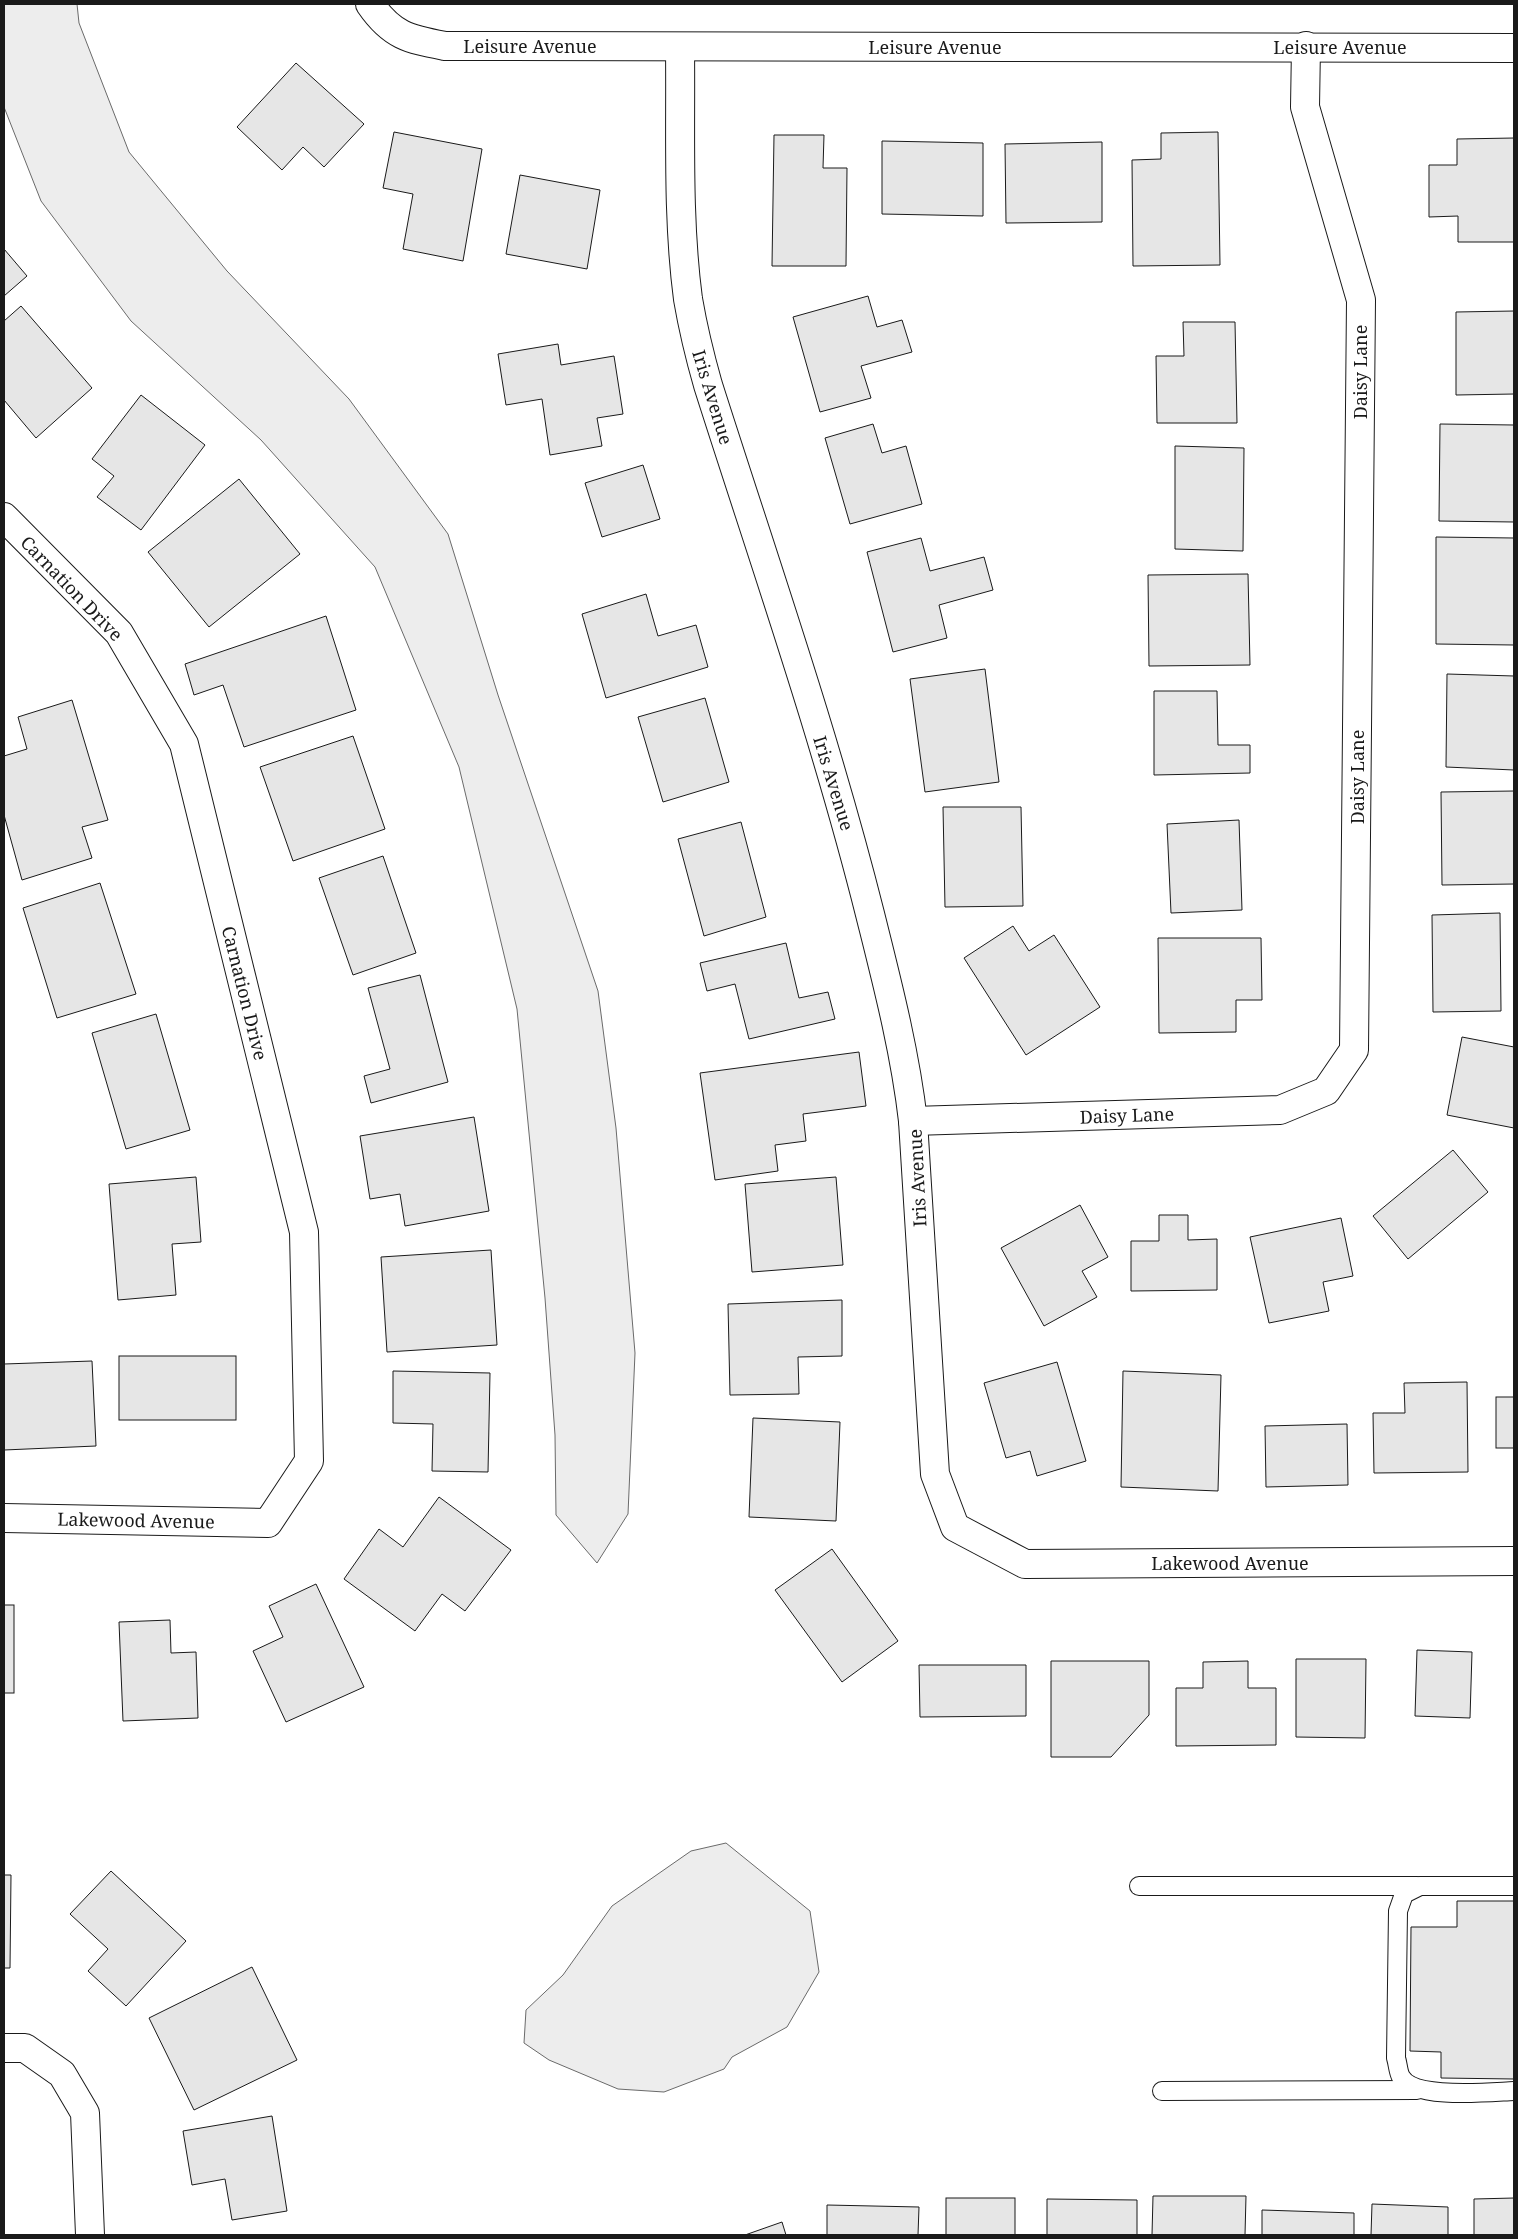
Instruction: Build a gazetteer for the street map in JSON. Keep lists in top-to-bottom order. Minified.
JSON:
{"streets":{"street":["Leisure Avenue","Daisy Lane","Iris Avenue","Carnation Drive","Lakewood Avenue"]},"crossings":[["Leisure Avenue","Daisy Lane"],["Leisure Avenue","Iris Avenue"],["Daisy Lane","Iris Avenue"],["Iris Avenue","Lakewood Avenue"],["Carnation Drive","Lakewood Avenue"]]}
